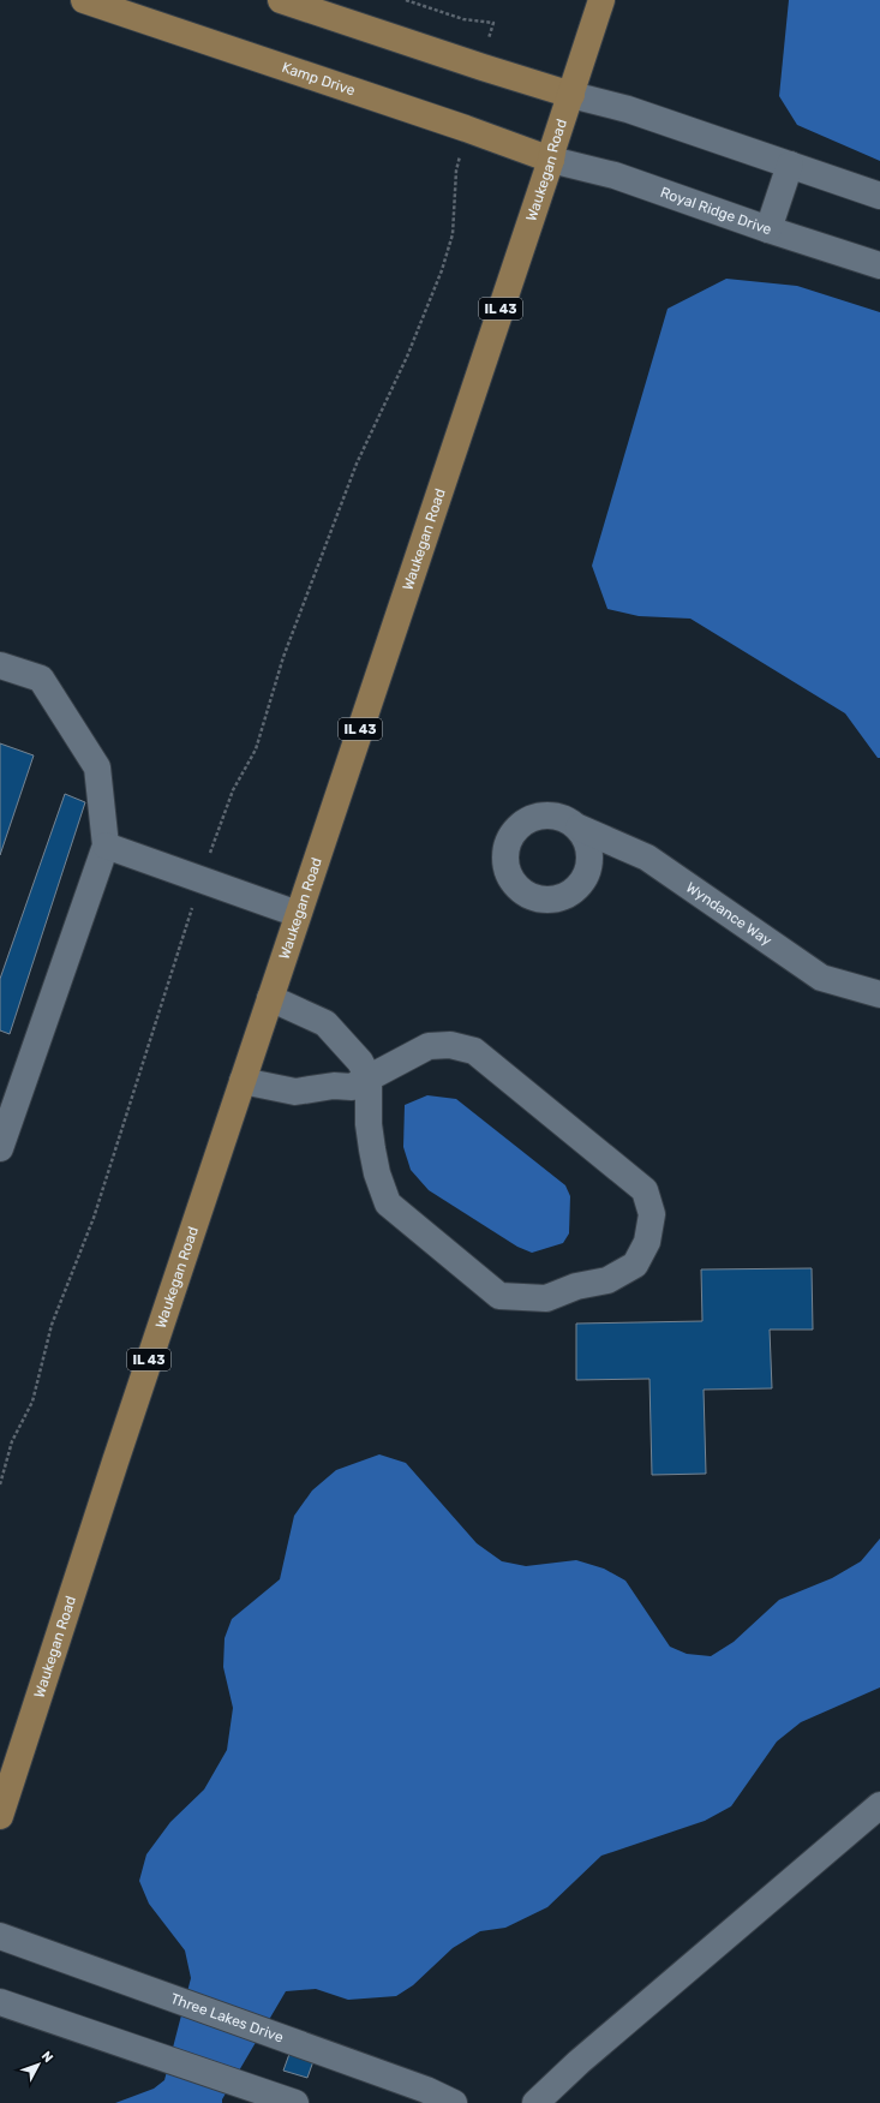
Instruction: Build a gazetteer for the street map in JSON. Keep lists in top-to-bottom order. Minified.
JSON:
{"streets":{"main road":["Kamp Drive","Waukegan Road","IL 43"],"street":["Royal Ridge Drive","Wyndance Way","Three Lakes Drive"]},"crossings":[["Kamp Drive","Waukegan Road"],["Kamp Drive","Royal Ridge Drive"],["Waukegan Road","Royal Ridge Drive"]],"north":"top right"}
